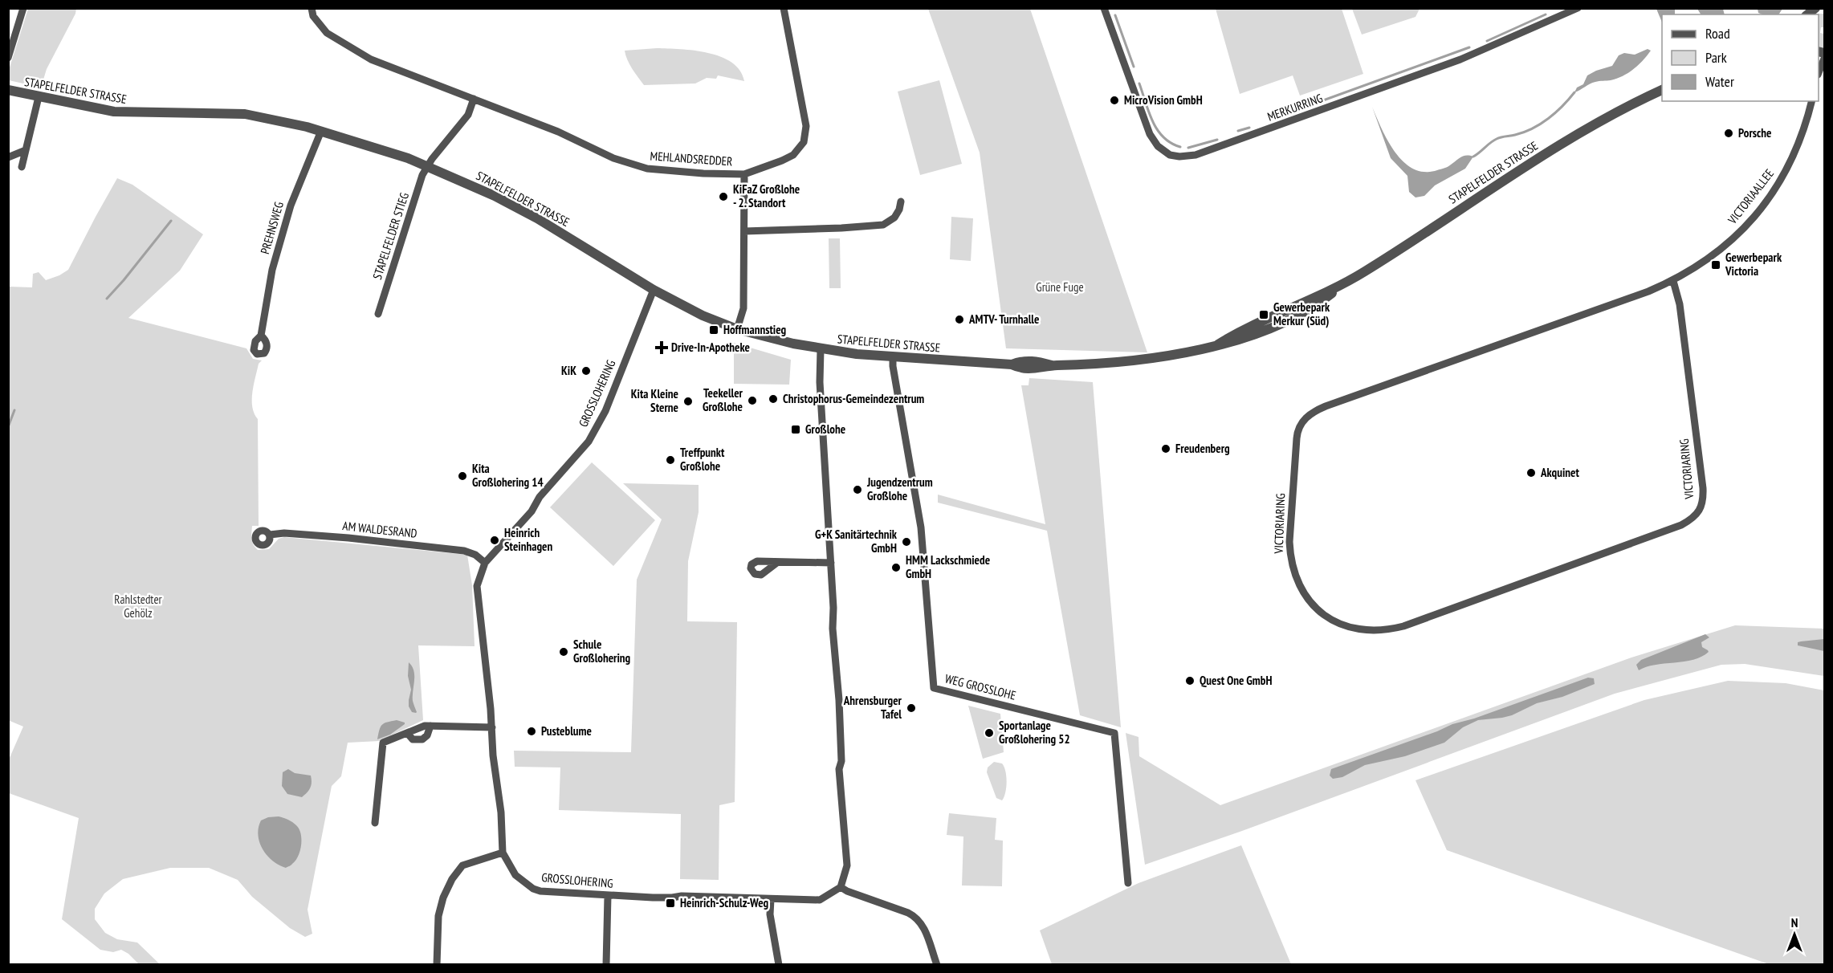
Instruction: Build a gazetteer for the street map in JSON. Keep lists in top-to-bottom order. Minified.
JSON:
{"streets":{"street":["STAPELFELDER STRASSE","MERKURRING","MEHLANDSREDDER","VICTORIAALLEE","PREHNSWEG","STAPELFELDER STIEG","GROSSLOHERING","VICTORIARING","AM WALDESRAND","WEG GROSSLOHE"]},"crossings":[["STAPELFELDER STRASSE","PREHNSWEG"],["STAPELFELDER STRASSE","STAPELFELDER STIEG"],["STAPELFELDER STRASSE","GROSSLOHERING"],["STAPELFELDER STRASSE","WEG GROSSLOHE"],["VICTORIAALLEE","VICTORIARING"],["GROSSLOHERING","AM WALDESRAND"]],"parks":["Grüne Fuge","Rahlstedter Gehölz"],"places":{"other":["MicroVision GmbH","Porsche","KiFaZ Großlohe - 2. Standort","AMTV- Turnhalle","KiK","Christophorus-Gemeindezentrum","Teekeller Großlohe","Kita Kleine Sterne","Freudenberg","Treffpunkt Großlohe","Akquinet","Kita Großlohering 14","Jugendzentrum Großlohe","Heinrich Steinhagen","G+K Sanitärtechnik GmbH","HMM Lackschmiede GmbH","Schule Großlohering","Quest One GmbH","Ahrensburger Tafel","Pusteblume","Sportanlage Großlohering 52"],"transit":["Gewerbepark Victoria","Gewerbepark Merkur (Süd)","Hoffmannstieg","Großlohe","Heinrich-Schulz-Weg"],"health":["Drive-In-Apotheke"]},"legend":["Road","Park","Water"],"north":"top"}
